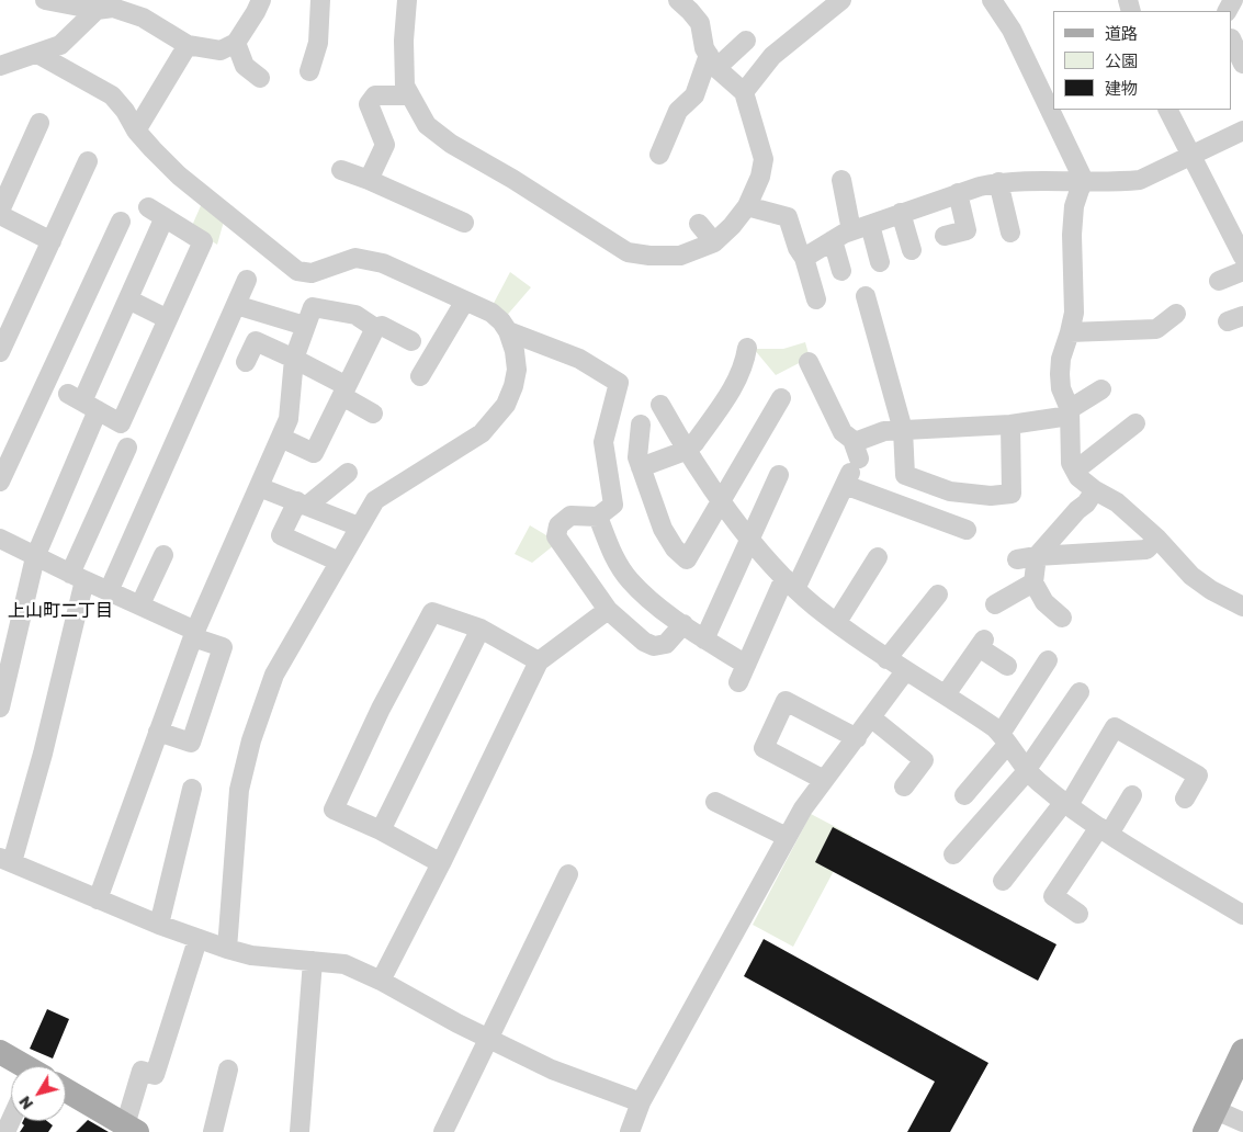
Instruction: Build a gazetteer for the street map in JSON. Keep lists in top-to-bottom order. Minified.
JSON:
{"districts":["上山町二丁目"],"legend":["道路","公園","建物"],"north":"bottom left"}
